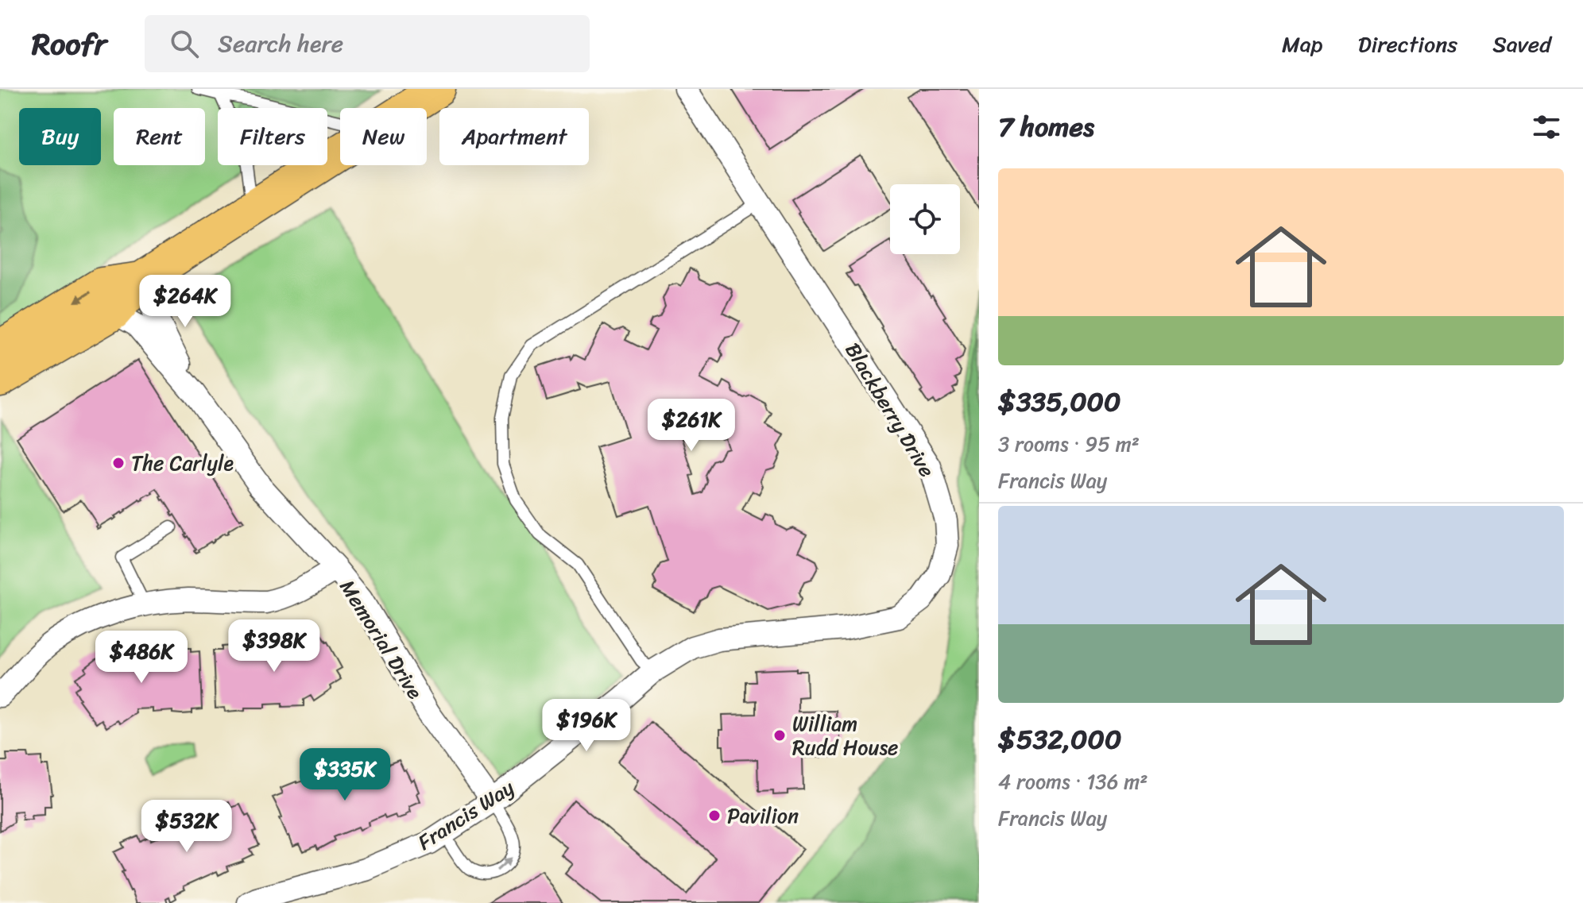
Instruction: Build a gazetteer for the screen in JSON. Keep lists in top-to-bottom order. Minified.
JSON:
{"streets":{"street":["Blackberry Drive","Memorial Drive","Francis Way"]},"crossings":[["Blackberry Drive","Francis Way"],["Memorial Drive","Francis Way"]],"places":["The Carlyle","William Rudd House","Pavilion"],"page":{"header":"Roofr","search":"Search here","nav":["Map","Directions","Saved"],"heading":"7 homes","chip":["Buy","Rent","Filters","New","Apartment"],"list":[{"name":"$335,000","note":"3 rooms · 95 m² · Francis Way"},{"name":"$532,000","note":"4 rooms · 136 m² · Francis Way"}],"price":["$264K","$261K","$398K","$486K","$196K","$335K","$532K"]}}
